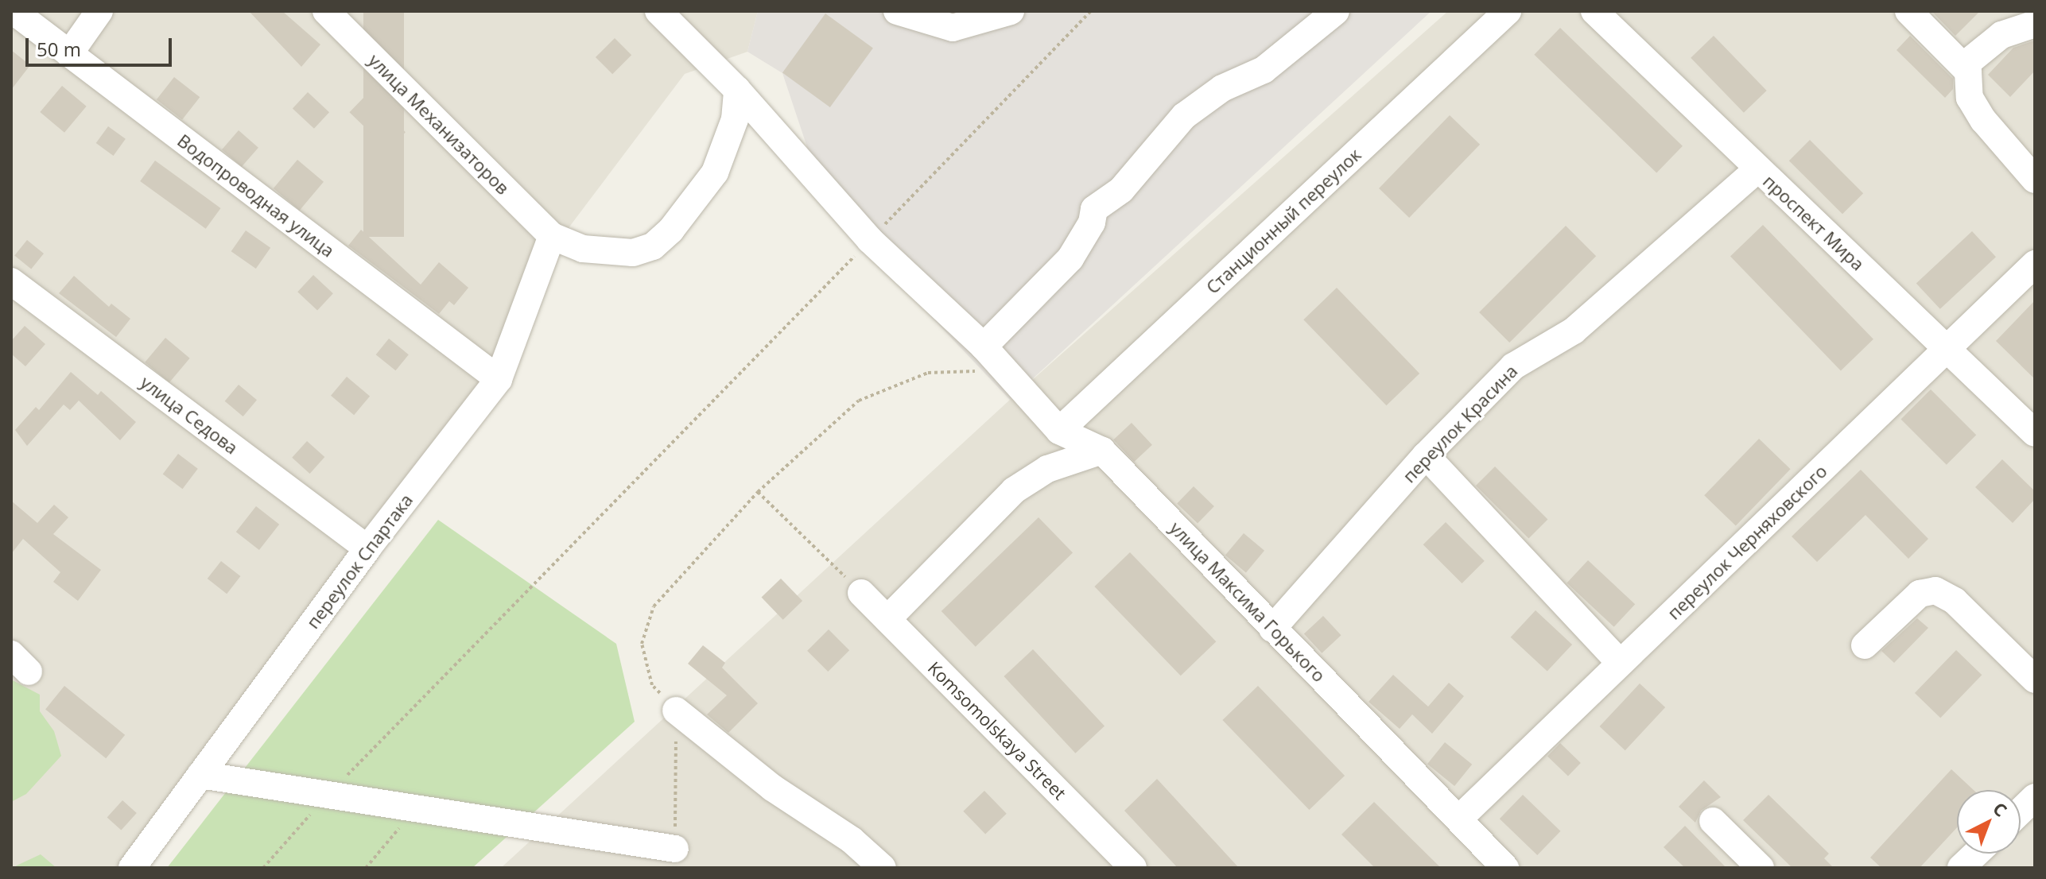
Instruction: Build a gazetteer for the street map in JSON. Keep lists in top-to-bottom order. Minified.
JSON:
{"streets":{"street":["улица Механизаторов","Водопроводная улица","Станционный переулок","проспект Мира","улица Седова","переулок Красина","переулок Черняховского","переулок Спартака","улица Максима Горького","Komsomolskaya Street"]},"crossings":[["улица Механизаторов","переулок Спартака"],["Водопроводная улица","переулок Спартака"],["Станционный переулок","улица Максима Горького"],["проспект Мира","переулок Красина"],["проспект Мира","переулок Черняховского"],["улица Седова","переулок Спартака"],["переулок Красина","улица Максима Горького"],["переулок Черняховского","улица Максима Горького"]],"scale_bar":"50 m","north":"top right"}
